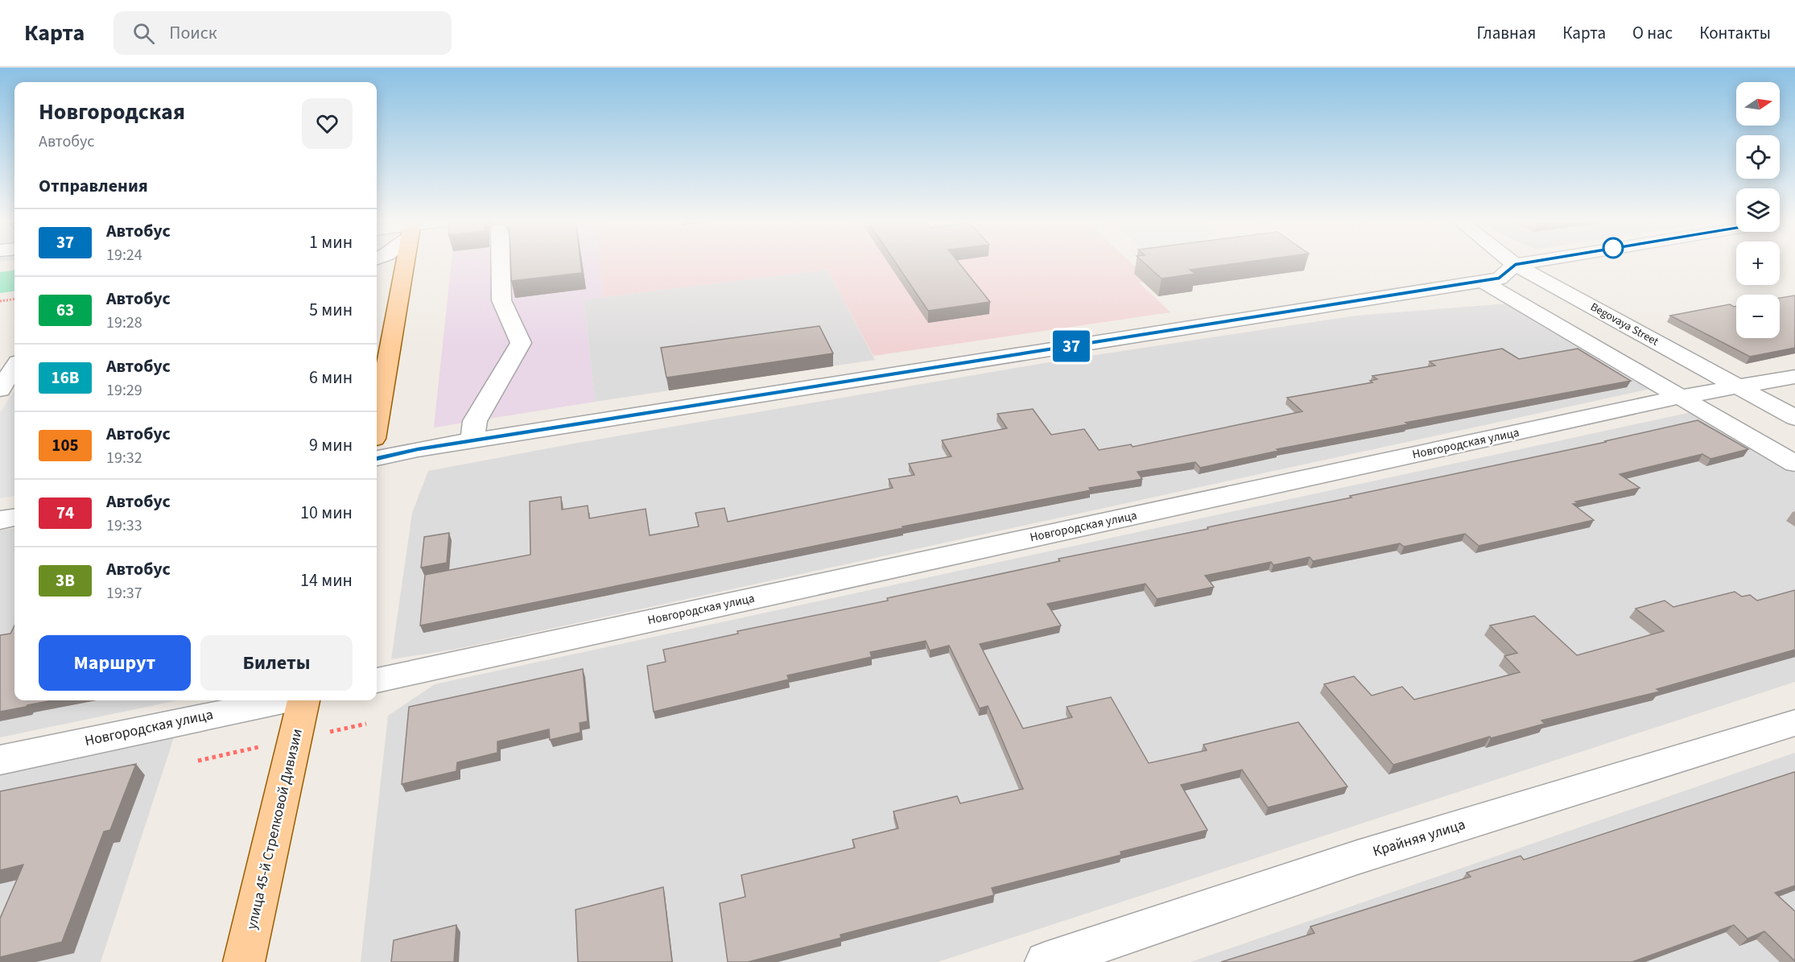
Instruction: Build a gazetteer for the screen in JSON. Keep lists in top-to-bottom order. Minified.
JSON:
{"streets":{"main road":["улица 45-й Стрелковой Дивизии"],"street":["Begovaya Street","Новгородская улица","Крайняя улица"]},"crossings":[["Begovaya Street","Новгородская улица"]],"lines":["bus line 37"],"north":"right","page":{"header":"Карта","search":"Поиск","nav":["Главная","Карта","О нас","Контакты"],"on_map":"37","map_buttons":["+","−"],"heading":[["Новгородская","Автобус"],"Отправления"],"list":[{"mark":"37","name":"Автобус","note":"19:24","value":"1 мин"},{"mark":"63","name":"Автобус","note":"19:28","value":"5 мин"},{"mark":"16В","name":"Автобус","note":"19:29","value":"6 мин"},{"mark":"105","name":"Автобус","note":"19:32","value":"9 мин"},{"mark":"74","name":"Автобус","note":"19:33","value":"10 мин"},{"mark":"3В","name":"Автобус","note":"19:37","value":"14 мин"}],"buttons":["Маршрут","Билеты"]}}
